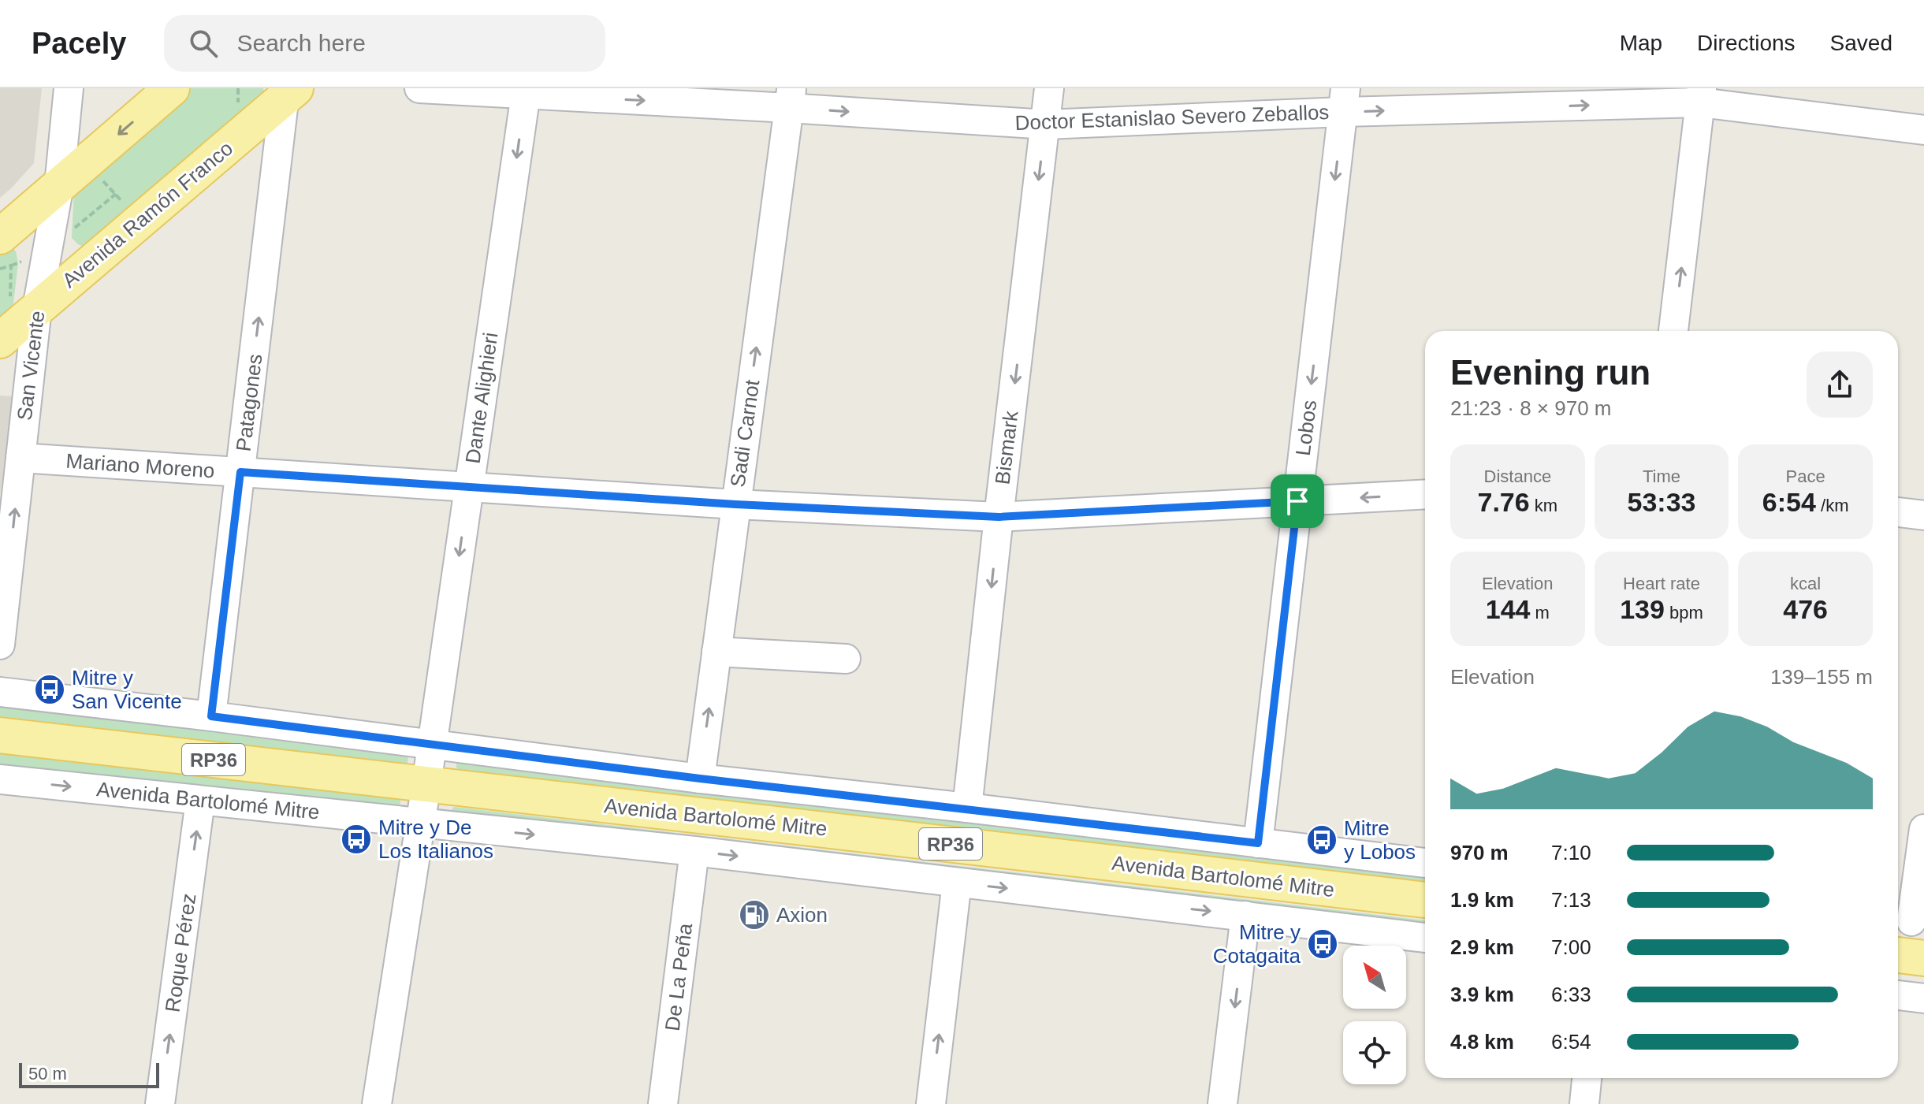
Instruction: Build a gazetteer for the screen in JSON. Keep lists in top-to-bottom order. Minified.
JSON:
{"streets":{"main road":["Avenida Ramón Franco","RP36","Avenida Bartolomé Mitre"],"street":["Doctor Estanislao Severo Zeballos","San Vicente","Dante Alighieri","Patagones","Lobos","Sadi Carnot","Bismark","Mariano Moreno","Roque Pérez","De La Peña"]},"crossings":[["Doctor Estanislao Severo Zeballos","Dante Alighieri"],["Doctor Estanislao Severo Zeballos","Lobos"],["Doctor Estanislao Severo Zeballos","Sadi Carnot"],["Doctor Estanislao Severo Zeballos","Bismark"],["Avenida Ramón Franco","San Vicente"],["Avenida Ramón Franco","Patagones"],["San Vicente","Mariano Moreno"],["Dante Alighieri","Mariano Moreno"],["Dante Alighieri","Avenida Bartolomé Mitre"],["Patagones","Mariano Moreno"],["Patagones","Avenida Bartolomé Mitre"],["Lobos","Mariano Moreno"],["Lobos","Avenida Bartolomé Mitre"],["Sadi Carnot","Mariano Moreno"],["Sadi Carnot","Avenida Bartolomé Mitre"],["Bismark","Mariano Moreno"],["Bismark","Avenida Bartolomé Mitre"],["Avenida Bartolomé Mitre","Roque Pérez"],["Avenida Bartolomé Mitre","De La Peña"]],"one_way":["Doctor Estanislao Severo Zeballos","Dante Alighieri","Patagones","Lobos","Sadi Carnot","Bismark","Roque Pérez"],"places":{"bus stop":["Mitre y San Vicente","Mitre y De Los Italianos","Mitre y Lobos","Mitre y Cotagaita"],"fuel station":["Axion"]},"scale_bar":"50 m","north":"top left","page":{"header":"Pacely","search":"Search here","nav":["Map","Directions","Saved"],"heading":["Evening run","21:23 · 8 × 970 m"],"stats":[["Distance","7.76 km"],["Time","53:33"],["Pace","6:54 /km"],["Elevation","144 m"],["Heart rate","139 bpm"],["kcal","476"]],"chart":["Elevation","139–155 m"],"list":[{"name":"970 m","note":"7:10"},{"name":"1.9 km","note":"7:13"},{"name":"2.9 km","note":"7:00"},{"name":"3.9 km","note":"6:33"},{"name":"4.8 km","note":"6:54"}],"scale":"50 m"}}
